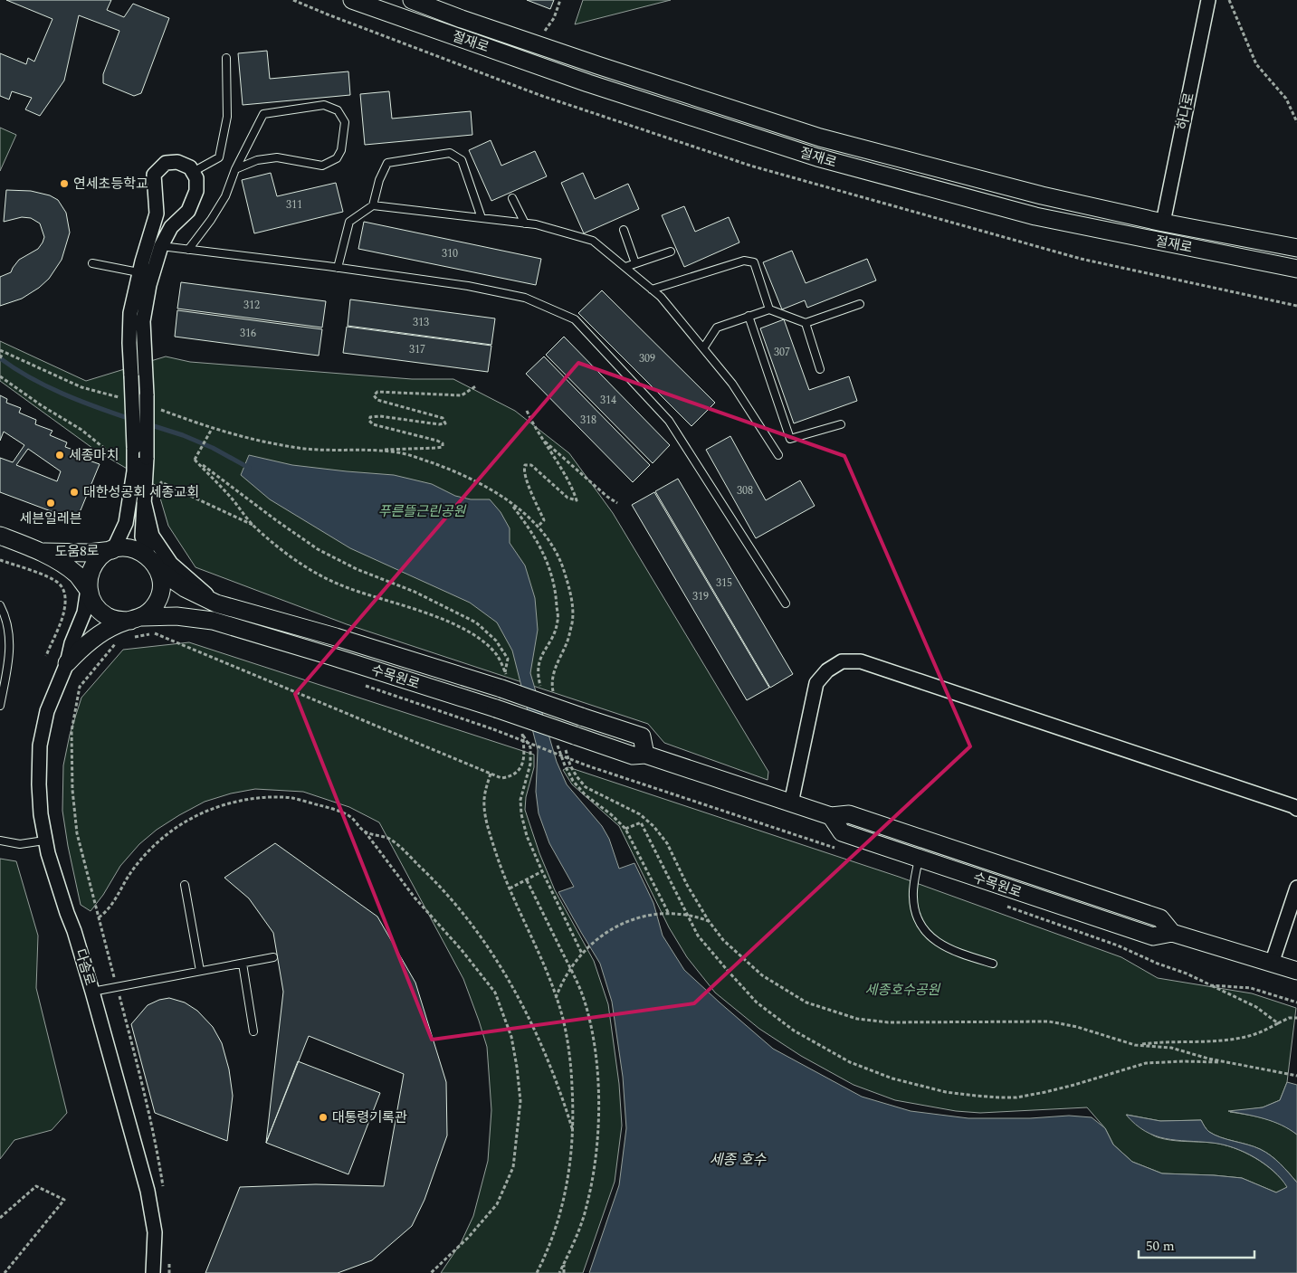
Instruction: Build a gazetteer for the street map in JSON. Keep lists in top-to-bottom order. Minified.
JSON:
{"streets":{"street":["절재로","하나로","도움8로","수목원로","다솜로"]},"crossings":[["절재로","하나로"],["도움8로","수목원로"],["도움8로","다솜로"],["수목원로","다솜로"]],"water":["세종 호수"],"parks":["푸른뜰근린공원","세종호수공원"],"places":["연세초등학교","세종마치","대한성공회 세종교회","세븐일레븐","대통령기록관"],"house_numbers":["311","310","312","313","316","317","307","309","314","318","308","315","319"],"scale_bar":"50 m"}
